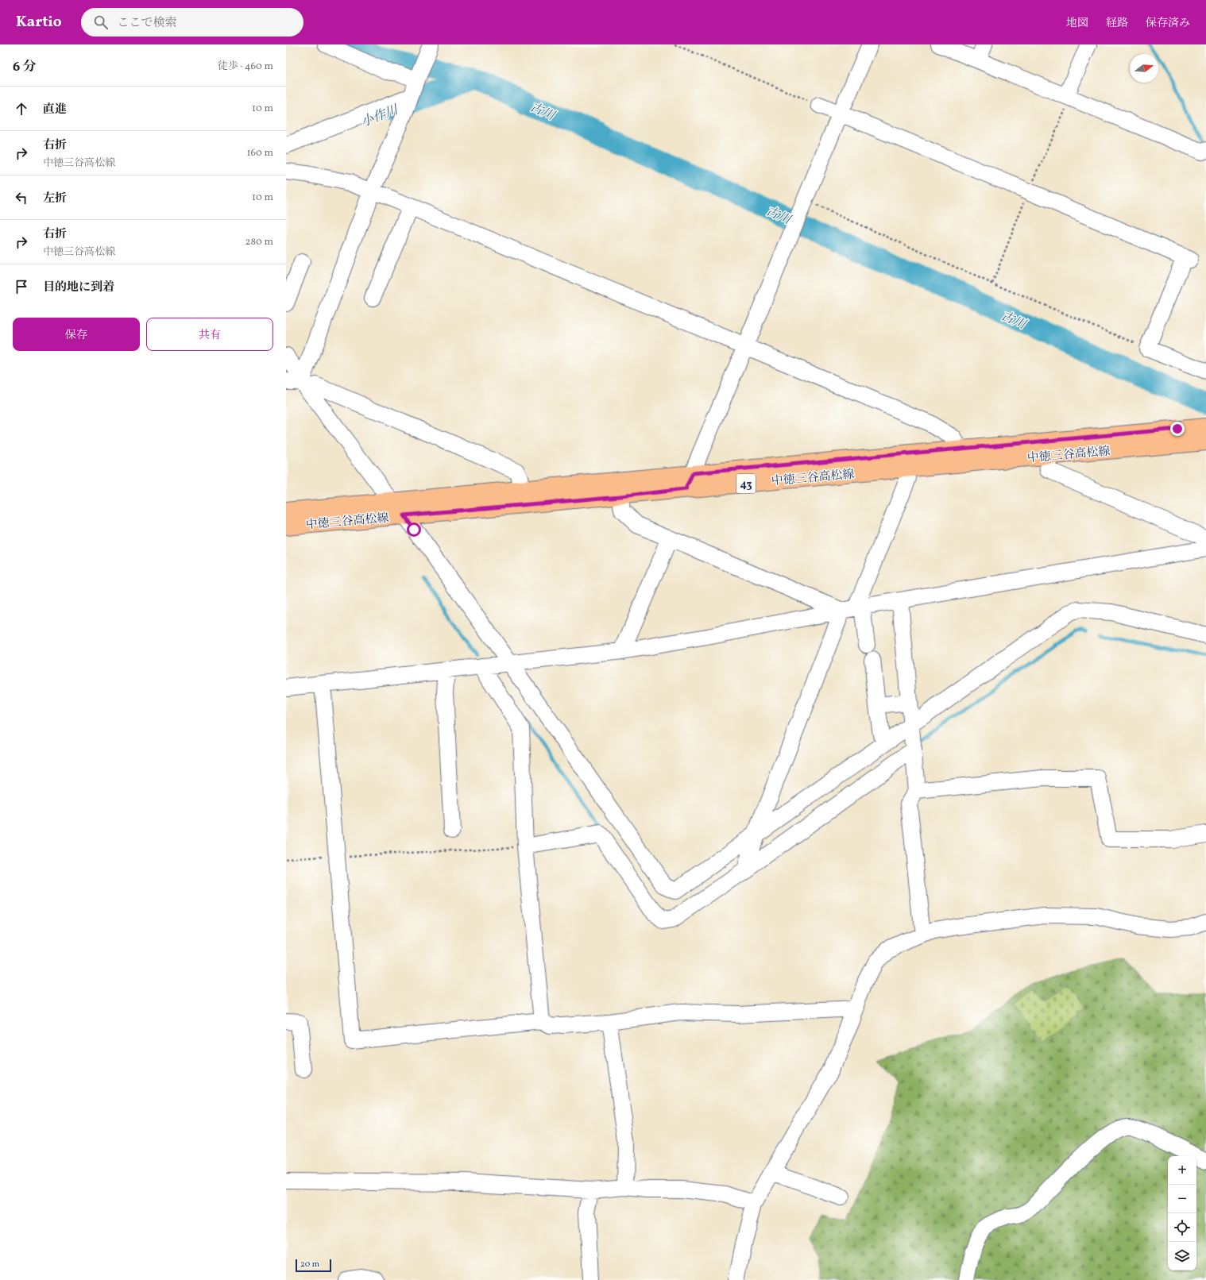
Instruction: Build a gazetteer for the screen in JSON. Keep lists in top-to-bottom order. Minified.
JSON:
{"streets":{"main road":["中徳三谷高松線","43"]},"water":["古川","小作川"],"scale_bar":"20 m","north":"right","page":{"header":"Kartio","search":"ここで検索","nav":["地図","経路","保存済み"],"heading":["6 分","徒歩 · 460 m"],"list":[["直進","10 m"],["右折","中徳三谷高松線","160 m"],["左折","10 m"],["右折","中徳三谷高松線","280 m"],"目的地に到着"],"buttons":["保存","共有"],"map_buttons":["+","−"],"scale":"20 m"}}
